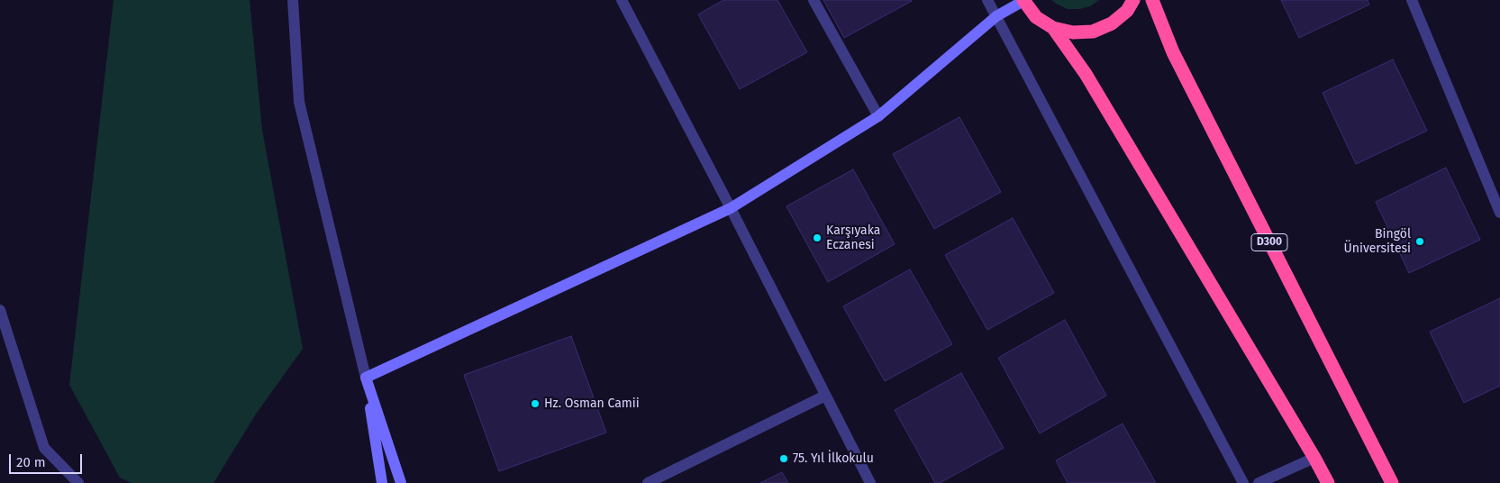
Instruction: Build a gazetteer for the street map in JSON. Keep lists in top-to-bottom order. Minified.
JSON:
{"streets":{"highway":["D300"]},"places":["Karşıyaka Eczanesi","Bingöl Üniversitesi","Hz. Osman Camii","75. Yıl İlkokulu"],"scale_bar":"20 m"}
